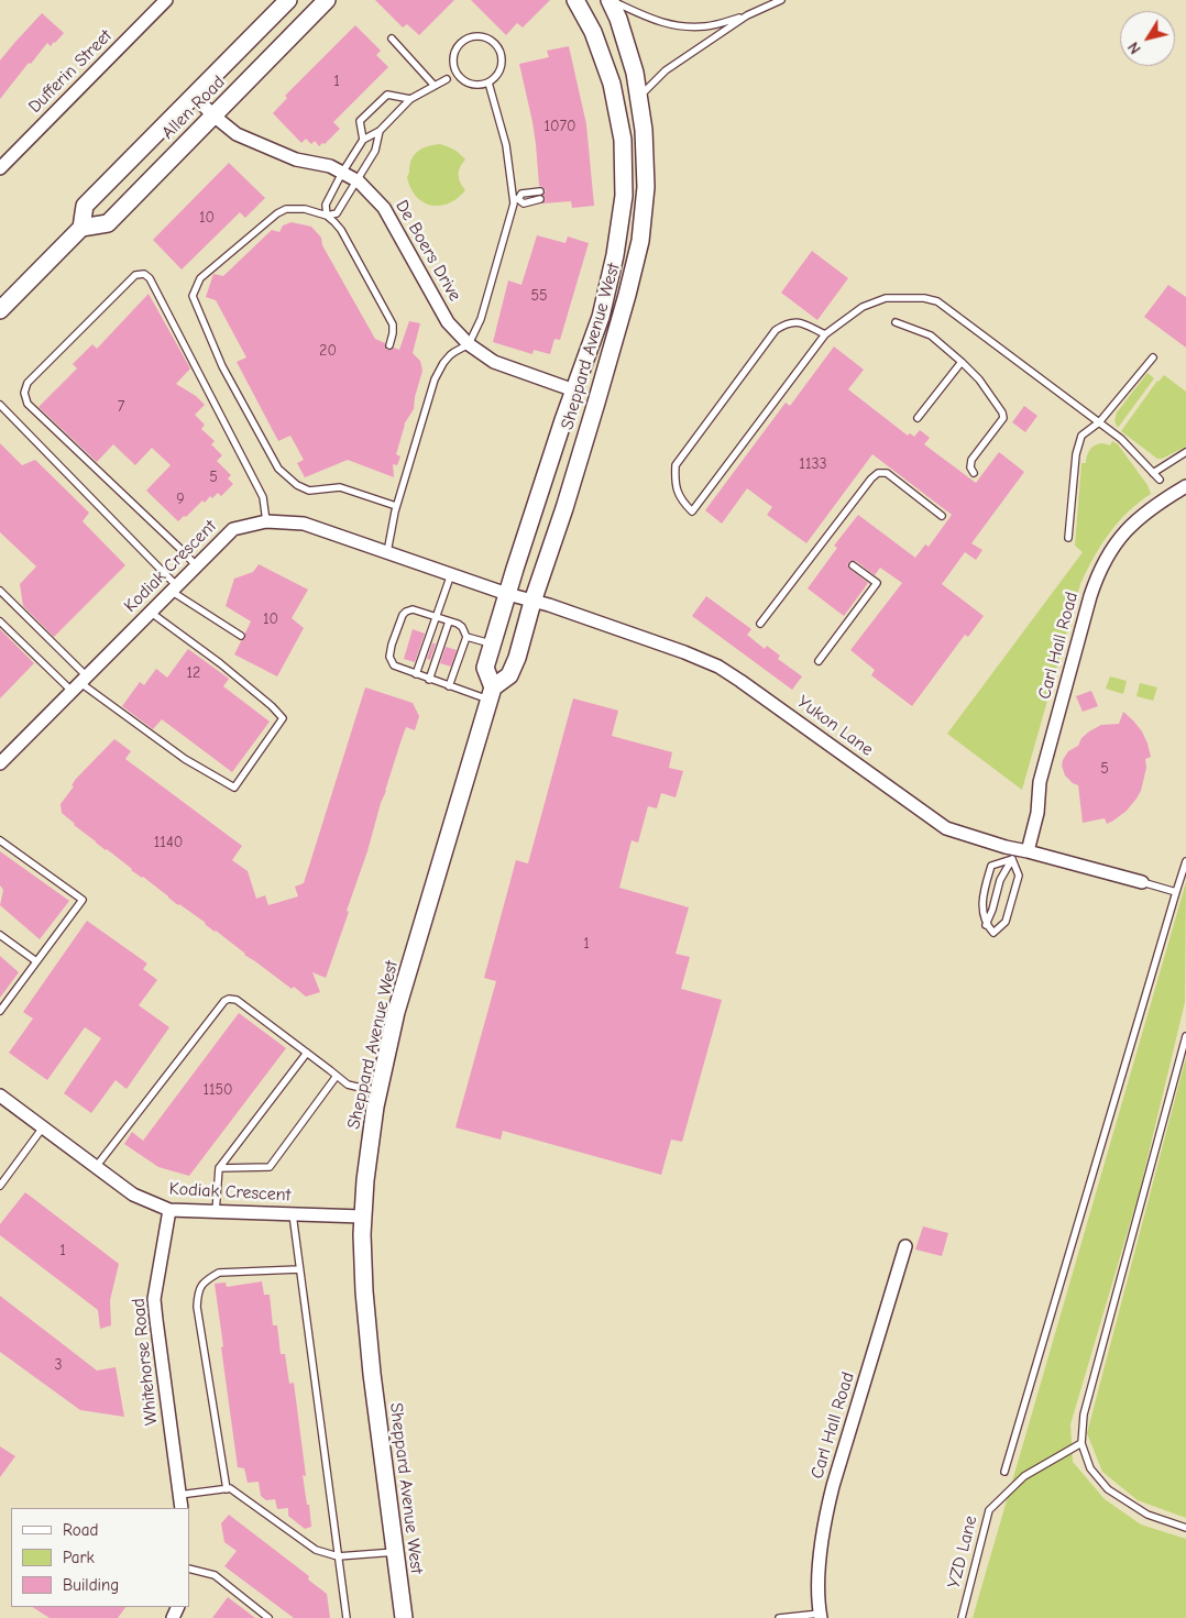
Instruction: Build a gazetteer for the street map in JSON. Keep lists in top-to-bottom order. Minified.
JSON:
{"streets":{"main road":["Allen Road","Sheppard Avenue West"],"street":["Dufferin Street","De Boers Drive","Kodiak Crescent","Carl Hall Road","Yukon Lane","Whitehorse Road"],"lane":["YZD Lane"]},"crossings":[["Allen Road","De Boers Drive"],["De Boers Drive","Sheppard Avenue West"],["Sheppard Avenue West","Kodiak Crescent"],["Sheppard Avenue West","Yukon Lane"],["Kodiak Crescent","Yukon Lane"],["Kodiak Crescent","Whitehorse Road"],["Carl Hall Road","Yukon Lane"]],"house_numbers":["1","1070","10","55","20","7","1133","5","9","10","12","5","1140","1","1150","1","3"],"legend":["Road","Park","Building"],"north":"bottom left"}
